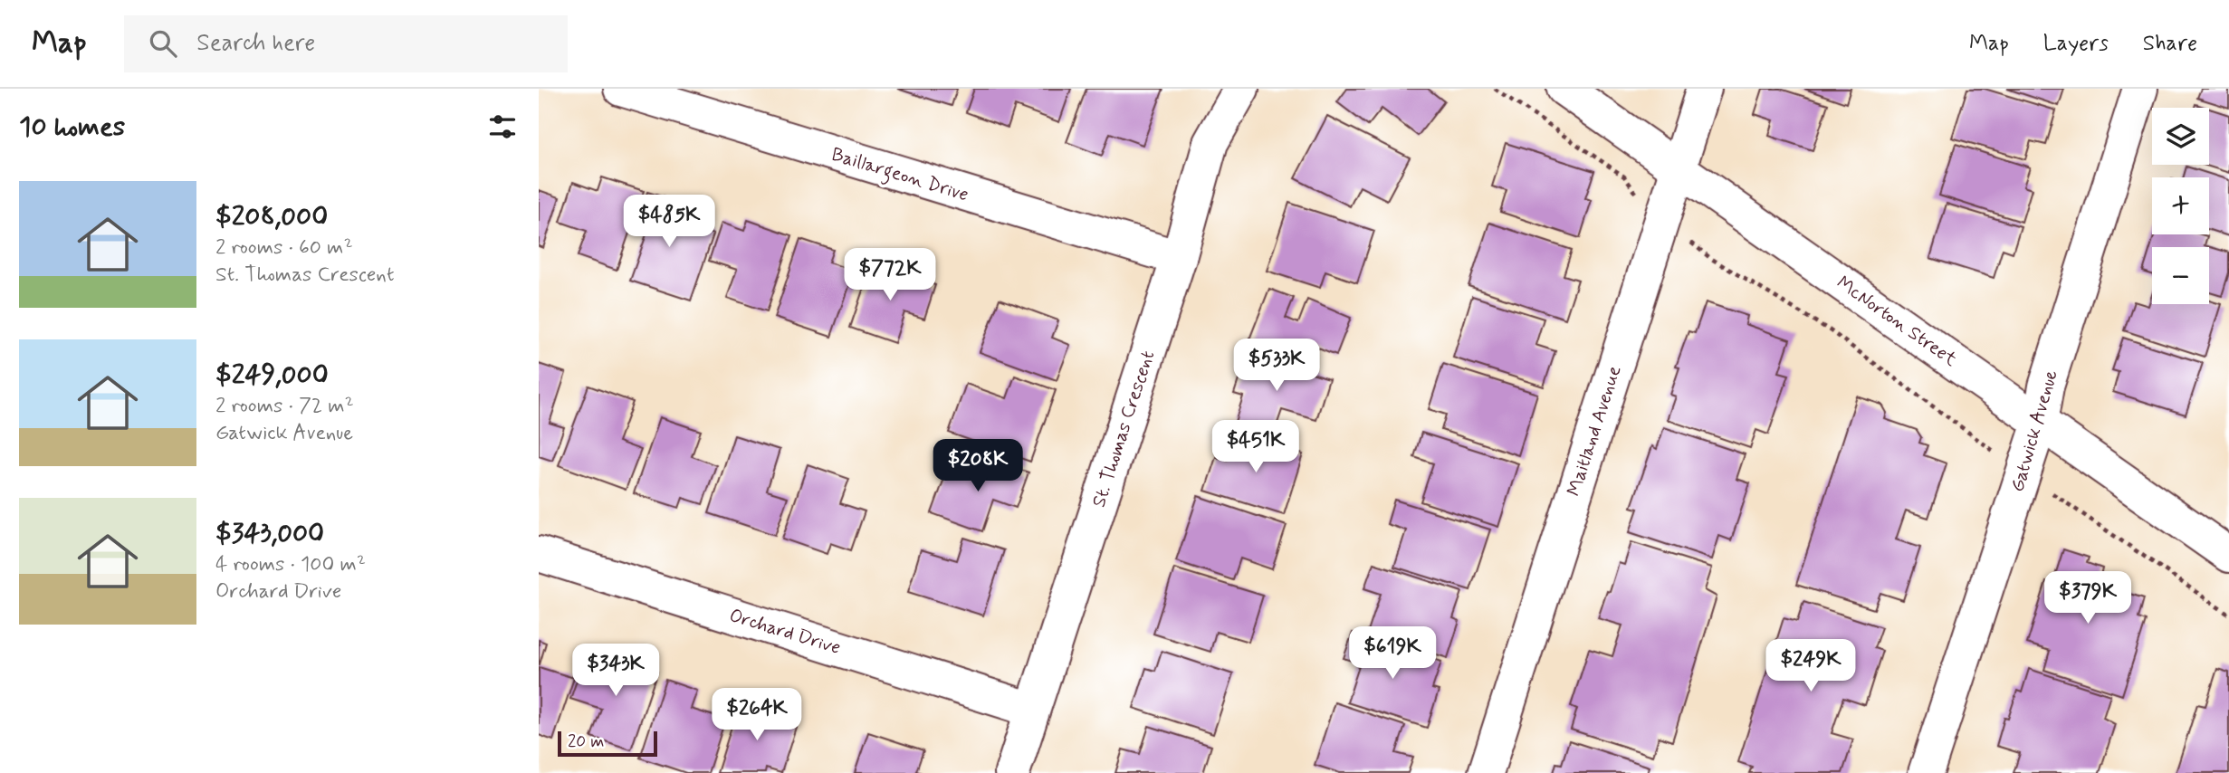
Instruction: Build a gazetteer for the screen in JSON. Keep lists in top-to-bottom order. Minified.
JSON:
{"streets":{"street":["Baillargeon Drive","McNorton Street","St. Thomas Crescent","Maitland Avenue","Gatwick Avenue","Orchard Drive"]},"crossings":[["Baillargeon Drive","St. Thomas Crescent"],["McNorton Street","Maitland Avenue"],["McNorton Street","Gatwick Avenue"],["St. Thomas Crescent","Orchard Drive"]],"scale_bar":"20 m","page":{"header":"Map","search":"Search here","nav":["Map","Layers","Share"],"heading":"10 homes","map_buttons":["+","−"],"list":[{"name":"$208,000","note":"2 rooms · 60 m² · St. Thomas Crescent"},{"name":"$249,000","note":"2 rooms · 72 m² · Gatwick Avenue"},{"name":"$343,000","note":"4 rooms · 100 m² · Orchard Drive"}],"price":["$485K","$772K","$533K","$451K","$208K","$379K","$619K","$249K","$343K","$264K"],"scale":"20 m"}}
